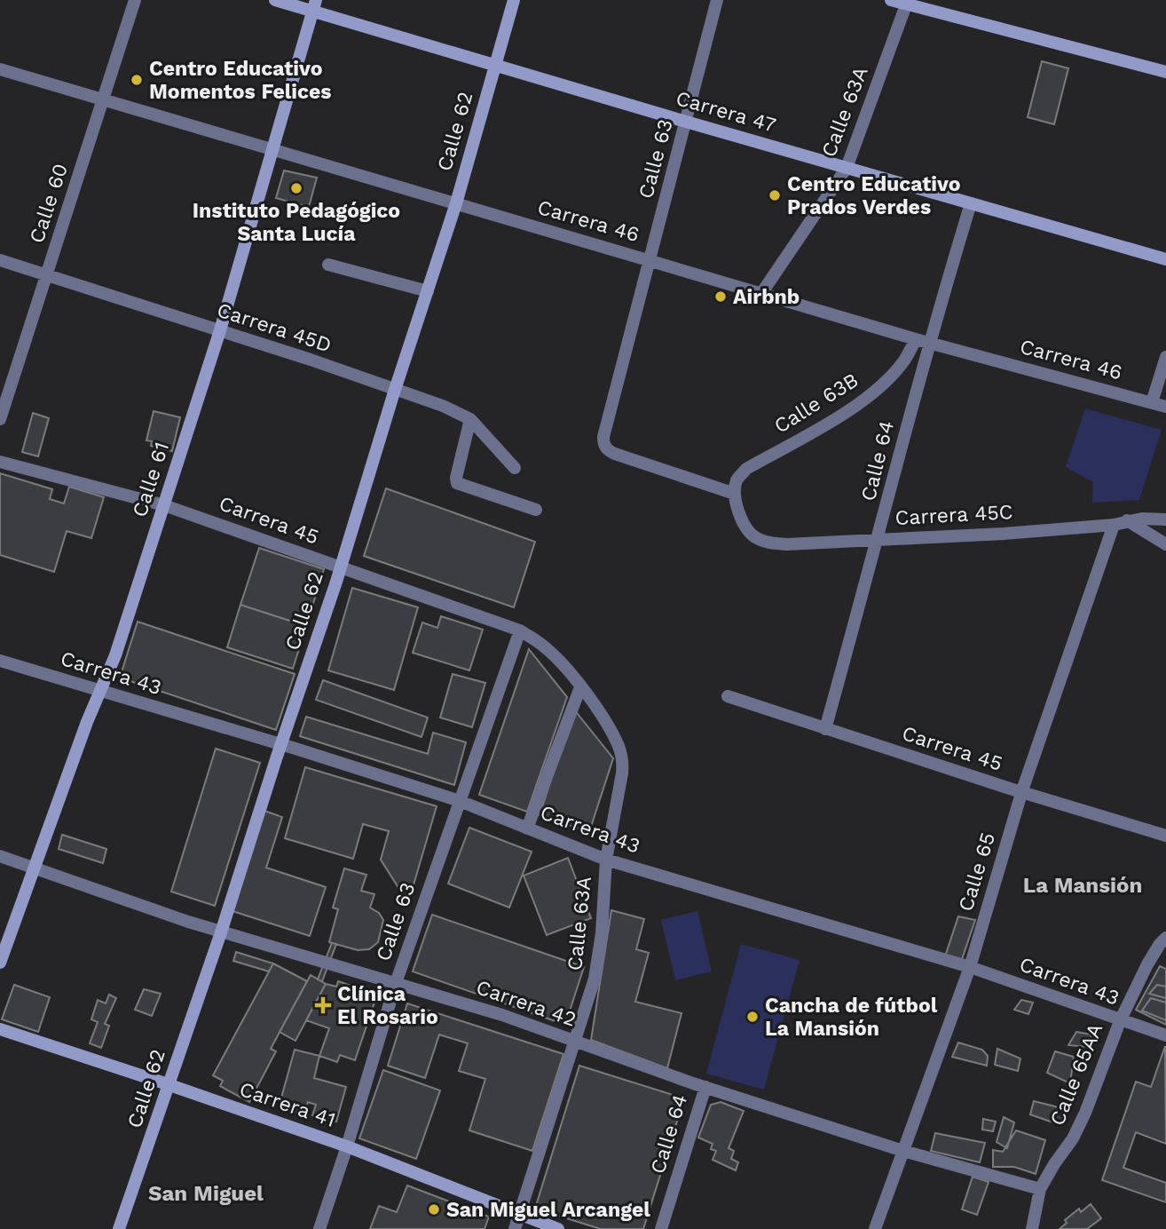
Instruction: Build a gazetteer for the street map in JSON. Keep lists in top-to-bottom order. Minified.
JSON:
{"streets":{"main road":["Carrera 47","Calle 62","Calle 61","Carrera 41"],"street":["Calle 63A","Calle 63","Calle 60","Carrera 46","Carrera 45D","Calle 63B","Calle 64","Carrera 45C","Carrera 45","Carrera 43","Calle 65","Carrera 42","Calle 65AA"]},"crossings":[["Carrera 47","Calle 63A"],["Carrera 47","Calle 62"],["Carrera 47","Calle 63"],["Carrera 47","Calle 64"],["Carrera 47","Calle 61"],["Calle 63A","Carrera 46"],["Calle 63A","Carrera 43"],["Calle 63A","Carrera 42"],["Calle 63A","Carrera 41"],["Calle 62","Carrera 46"],["Calle 62","Carrera 45D"],["Calle 62","Carrera 45"],["Calle 62","Carrera 43"],["Calle 62","Carrera 42"],["Calle 62","Carrera 41"],["Calle 63","Carrera 46"],["Calle 63","Calle 63B"],["Calle 63","Carrera 45C"],["Calle 63","Carrera 45"],["Calle 63","Carrera 43"],["Calle 63","Carrera 42"],["Calle 63","Carrera 41"],["Calle 60","Carrera 46"],["Calle 60","Carrera 45D"],["Carrera 46","Calle 63B"],["Carrera 46","Calle 64"],["Carrera 46","Calle 61"],["Carrera 45D","Calle 61"],["Calle 63B","Carrera 45C"],["Calle 64","Carrera 45C"],["Calle 64","Carrera 45"],["Calle 64","Carrera 42"],["Calle 61","Carrera 45"],["Calle 61","Carrera 43"],["Calle 61","Carrera 42"],["Carrera 45C","Calle 65"],["Carrera 45","Calle 65"],["Carrera 43","Calle 65"],["Carrera 43","Calle 65AA"],["Calle 65","Carrera 42"],["Carrera 42","Calle 65AA"]],"districts":["La Mansión","San Miguel"],"places":{"other":["Centro Educativo Momentos Felices","Instituto Pedagógico Santa Lucía","Centro Educativo Prados Verdes","Airbnb","Cancha de fútbol La Mansión","San Miguel Arcangel"],"health":["Clínica El Rosario"]}}
